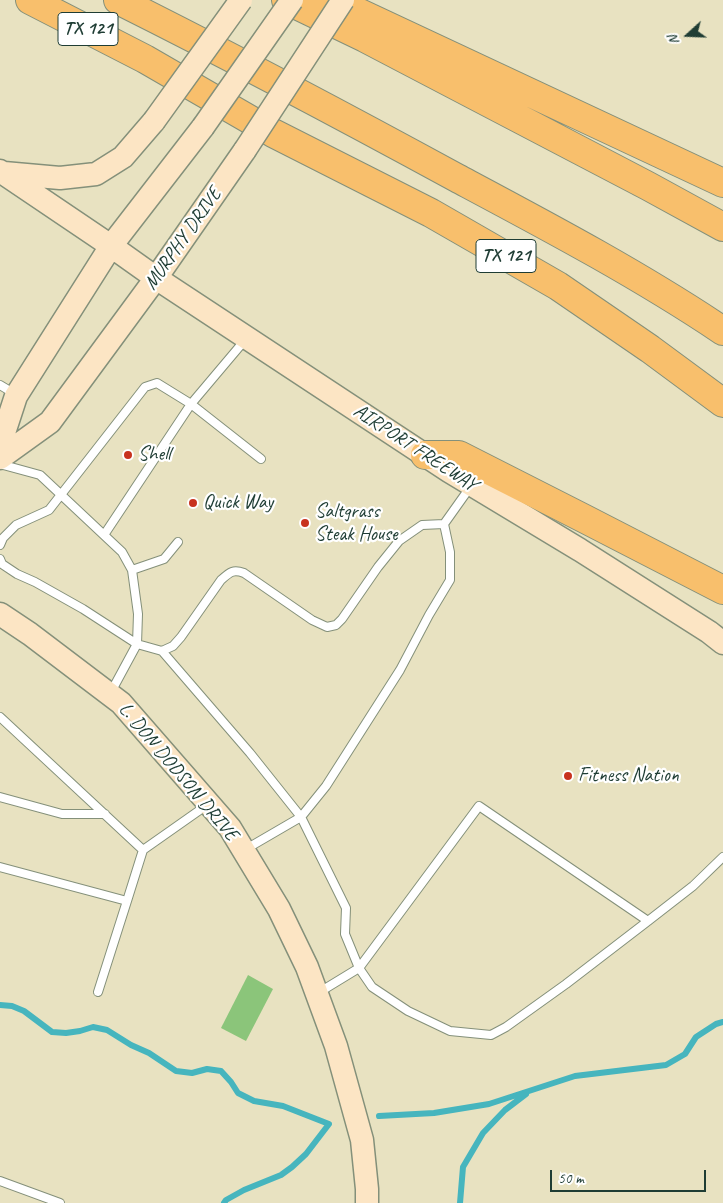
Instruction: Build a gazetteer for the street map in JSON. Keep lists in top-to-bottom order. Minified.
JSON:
{"streets":{"highway":["TX 121"],"main road":["MURPHY DRIVE","AIRPORT FREEWAY","L. DON DODSON DRIVE"]},"crossings":[["MURPHY DRIVE","AIRPORT FREEWAY"]],"places":["Shell","Quick Way","Saltgrass Steak House","Fitness Nation"],"scale_bar":"50 m","north":"left"}
